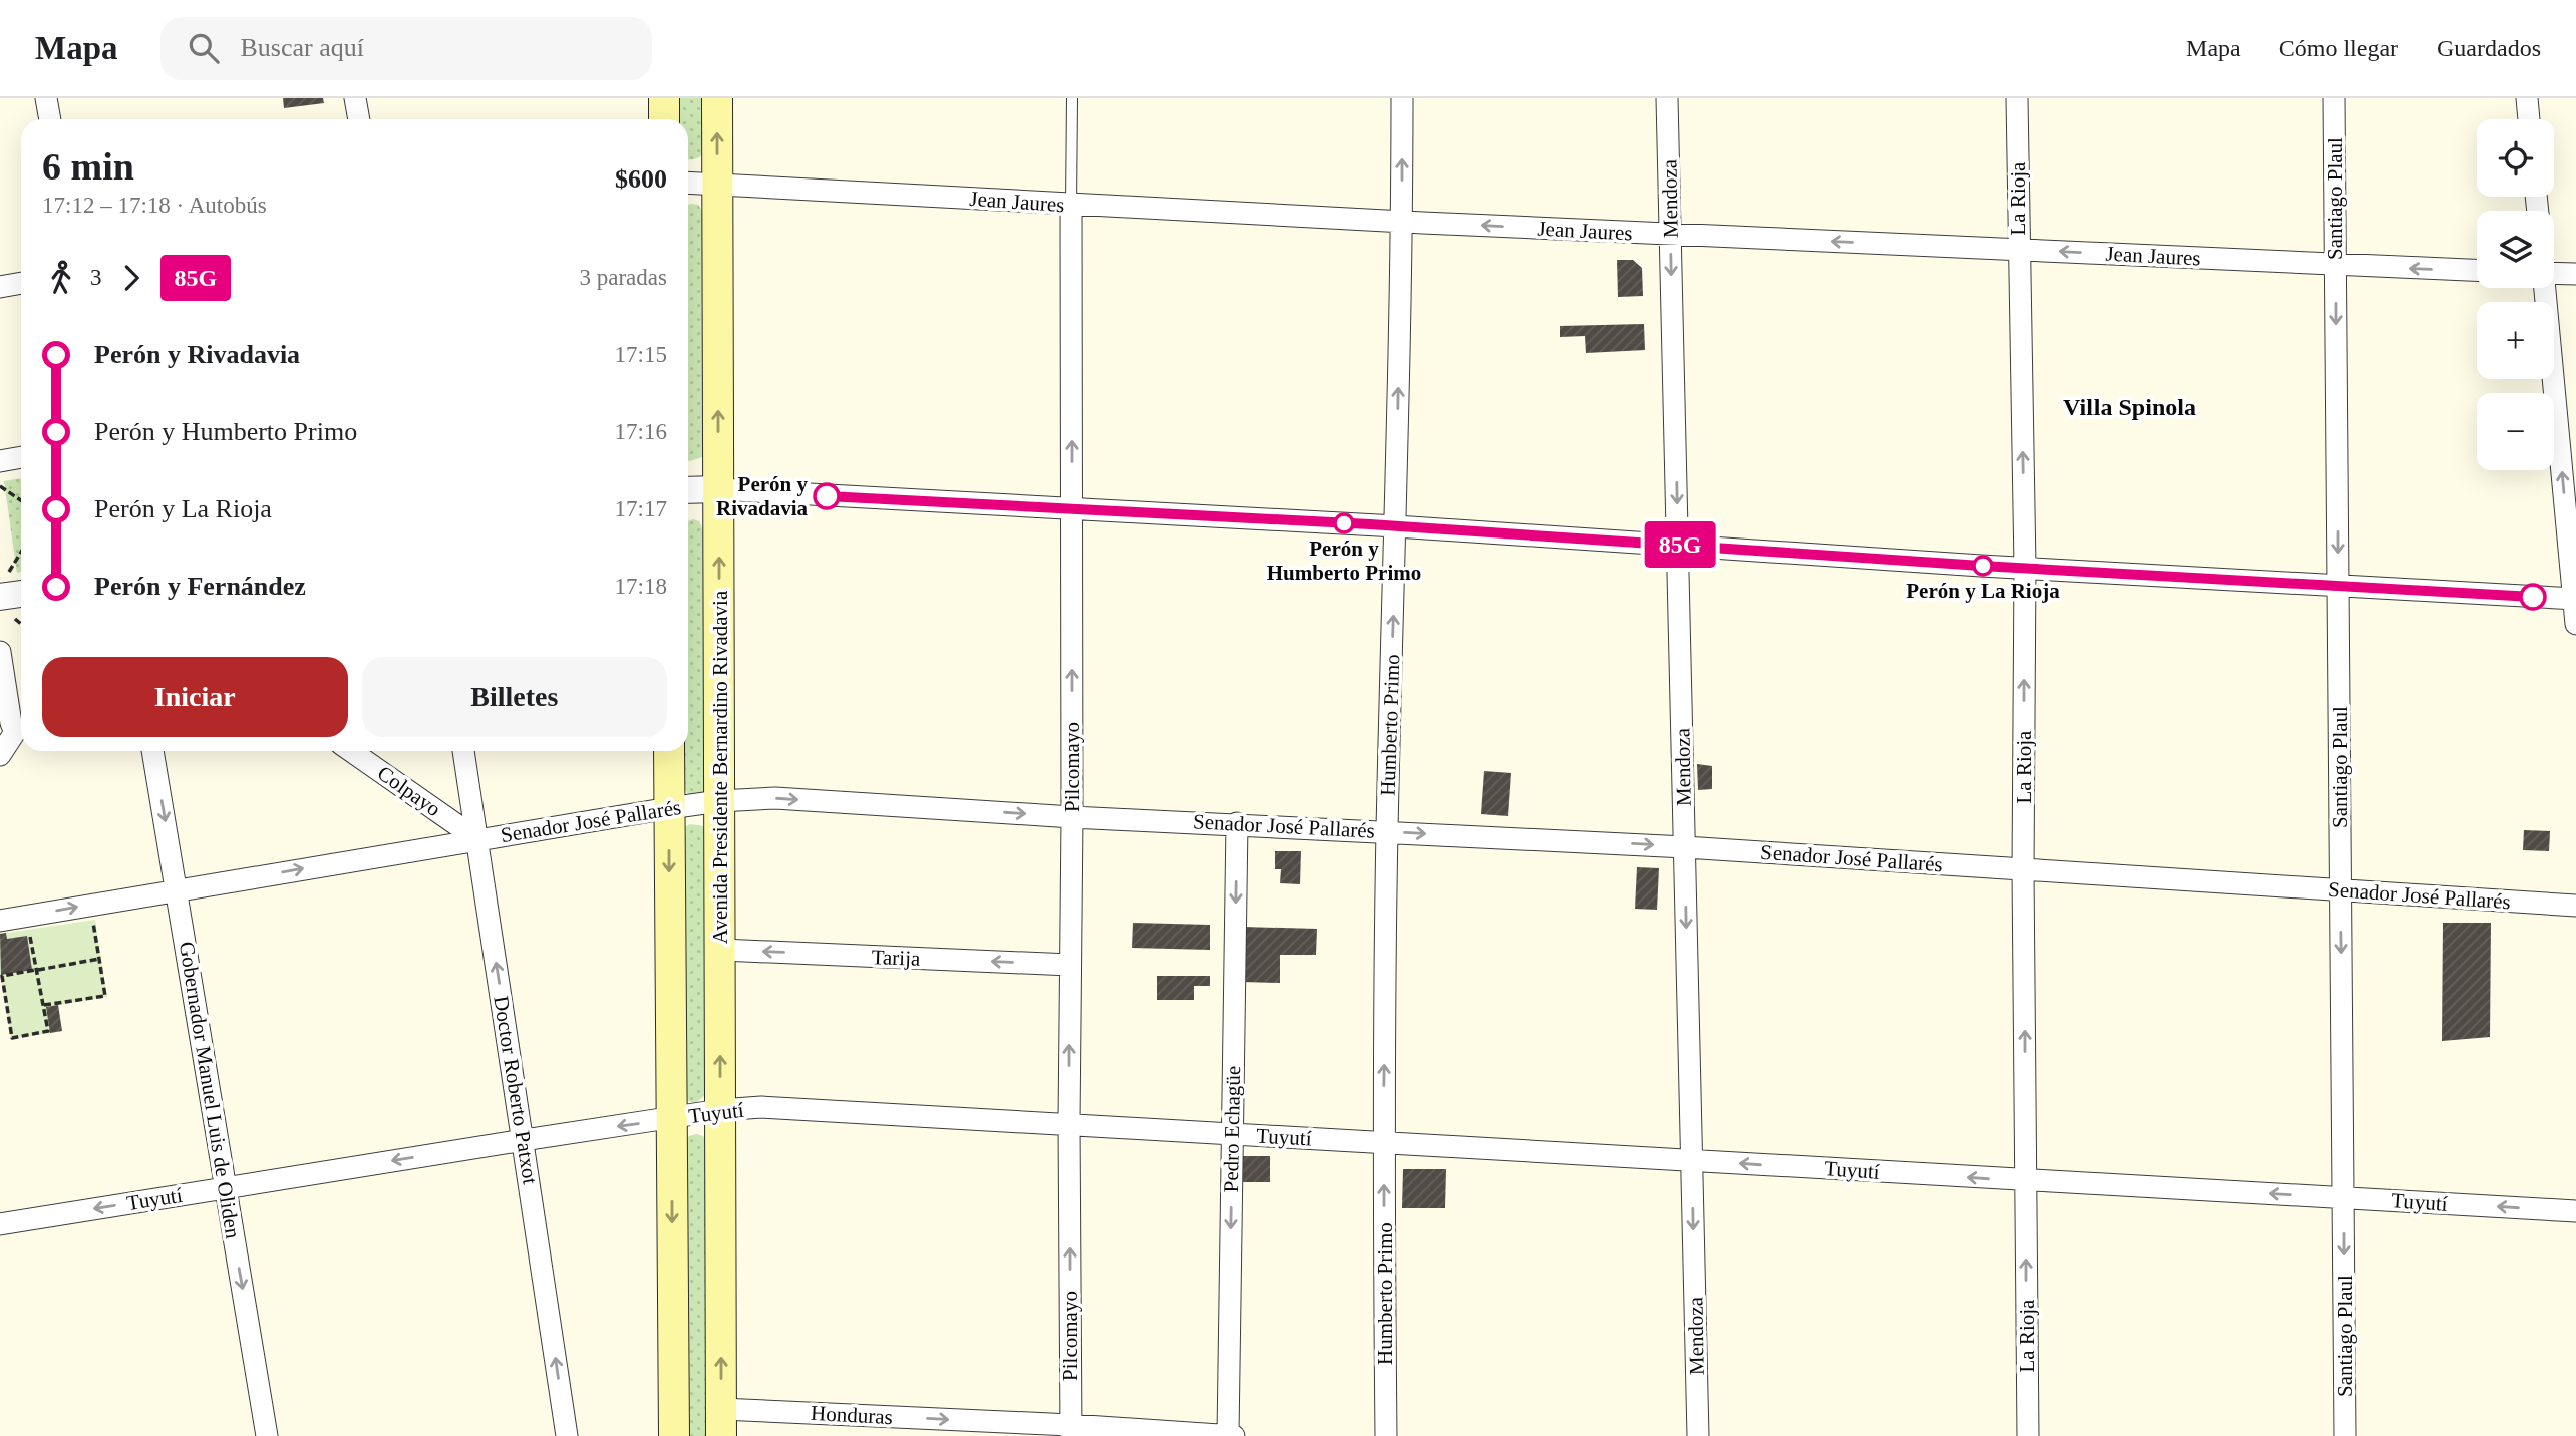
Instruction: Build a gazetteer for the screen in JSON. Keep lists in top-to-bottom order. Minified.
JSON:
{"streets":{"main road":["Avenida Presidente Bernardino Rivadavia"],"street":["Mendoza","La Rioja","Santiago Plaul","Jean Jaures","Humberto Primo","Pilcomayo","Colpayo","Senador José Pallarés","Tarija","Gobernador Manuel Luis de Oliden","Doctor Roberto Patxot","Tuyutí","Pedro Echagüe","Honduras"]},"crossings":[["Mendoza","Jean Jaures"],["Mendoza","Senador José Pallarés"],["Mendoza","Tuyutí"],["La Rioja","Jean Jaures"],["La Rioja","Senador José Pallarés"],["La Rioja","Tuyutí"],["Santiago Plaul","Jean Jaures"],["Santiago Plaul","Senador José Pallarés"],["Santiago Plaul","Tuyutí"],["Jean Jaures","Humberto Primo"],["Jean Jaures","Avenida Presidente Bernardino Rivadavia"],["Jean Jaures","Pilcomayo"],["Humberto Primo","Senador José Pallarés"],["Humberto Primo","Tuyutí"],["Avenida Presidente Bernardino Rivadavia","Senador José Pallarés"],["Avenida Presidente Bernardino Rivadavia","Tarija"],["Avenida Presidente Bernardino Rivadavia","Tuyutí"],["Avenida Presidente Bernardino Rivadavia","Honduras"],["Pilcomayo","Senador José Pallarés"],["Pilcomayo","Tarija"],["Pilcomayo","Tuyutí"],["Pilcomayo","Honduras"],["Colpayo","Senador José Pallarés"],["Colpayo","Doctor Roberto Patxot"],["Senador José Pallarés","Gobernador Manuel Luis de Oliden"],["Senador José Pallarés","Doctor Roberto Patxot"],["Senador José Pallarés","Pedro Echagüe"],["Gobernador Manuel Luis de Oliden","Tuyutí"],["Doctor Roberto Patxot","Tuyutí"],["Tuyutí","Pedro Echagüe"],["Pedro Echagüe","Honduras"]],"one_way":["Mendoza","La Rioja","Santiago Plaul","Jean Jaures","Humberto Primo","Pilcomayo","Senador José Pallarés","Tarija","Gobernador Manuel Luis de Oliden","Doctor Roberto Patxot","Tuyutí","Pedro Echagüe","Honduras"],"districts":["Villa Spinola"],"places":["Perón y Rivadavia","Perón y Humberto Primo","Perón y La Rioja"],"lines":["bus line 85G"],"page":{"header":"Mapa","search":"Buscar aquí","nav":["Mapa","Cómo llegar","Guardados"],"on_map":"85G","map_buttons":["+","−"],"heading":["6 min","17:12 – 17:18 · Autobús","$600"],"legs":["3","85G","3 paradas"],"list":[{"name":"Perón y Rivadavia","value":"17:15"},{"name":"Perón y Humberto Primo","value":"17:16"},{"name":"Perón y La Rioja","value":"17:17"},{"name":"Perón y Fernández","value":"17:18"}],"buttons":["Iniciar","Billetes"]}}
